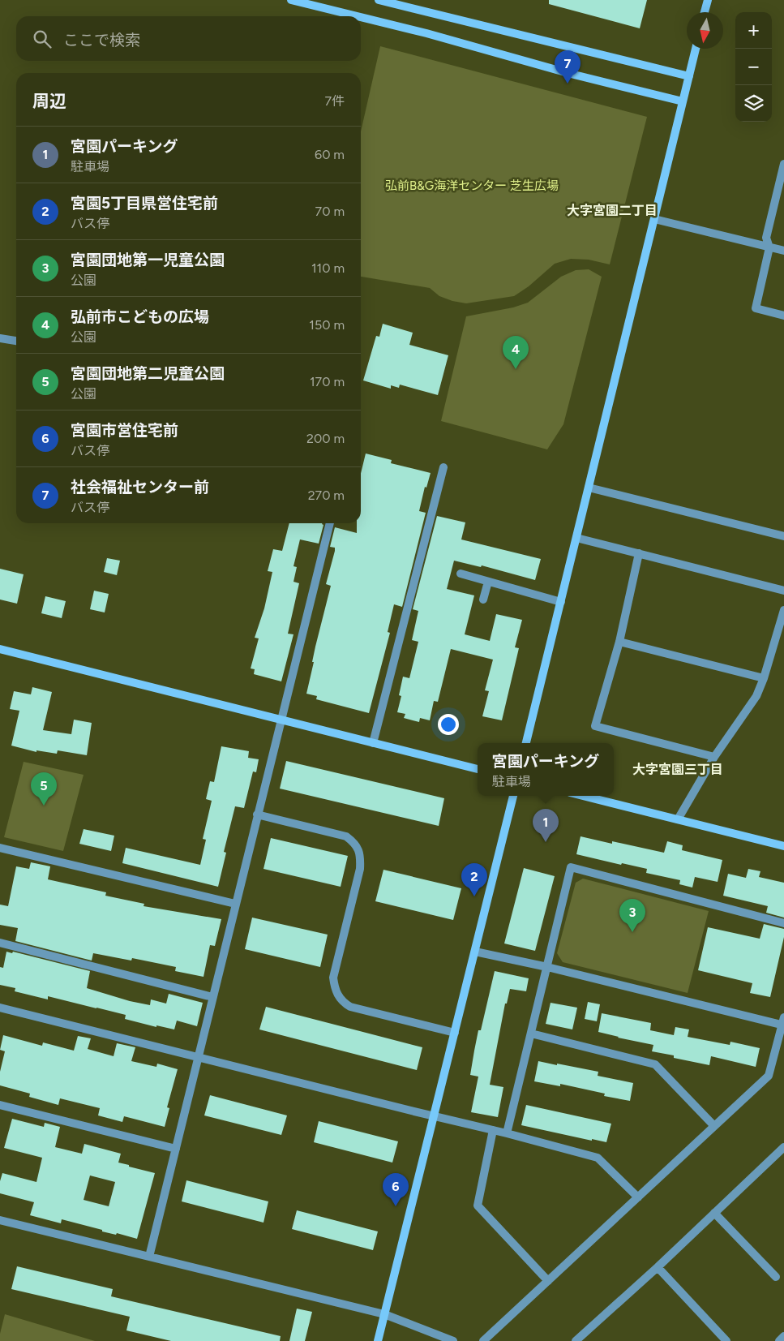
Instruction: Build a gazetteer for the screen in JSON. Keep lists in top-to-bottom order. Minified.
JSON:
{"districts":["大字宮園二丁目","大字宮園三丁目"],"parks":["弘前B&G海洋センター 芝生広場"],"north":"bottom","page":{"map_buttons":["+","−"],"search":"ここで検索","pins":["7","4","5","1","2","3","6"],"heading":["周辺","7件"],"list":[{"mark":"1","name":"宮園パーキング","note":"駐車場","value":"60 m"},{"mark":"2","name":"宮園5丁目県営住宅前","note":"バス停","value":"70 m"},{"mark":"3","name":"宮園団地第一児童公園","note":"公園","value":"110 m"},{"mark":"4","name":"弘前市こどもの広場","note":"公園","value":"150 m"},{"mark":"5","name":"宮園団地第二児童公園","note":"公園","value":"170 m"},{"mark":"6","name":"宮園市営住宅前","note":"バス停","value":"200 m"},{"mark":"7","name":"社会福祉センター前","note":"バス停","value":"270 m"}],"popup":["宮園パーキング","駐車場"]}}
